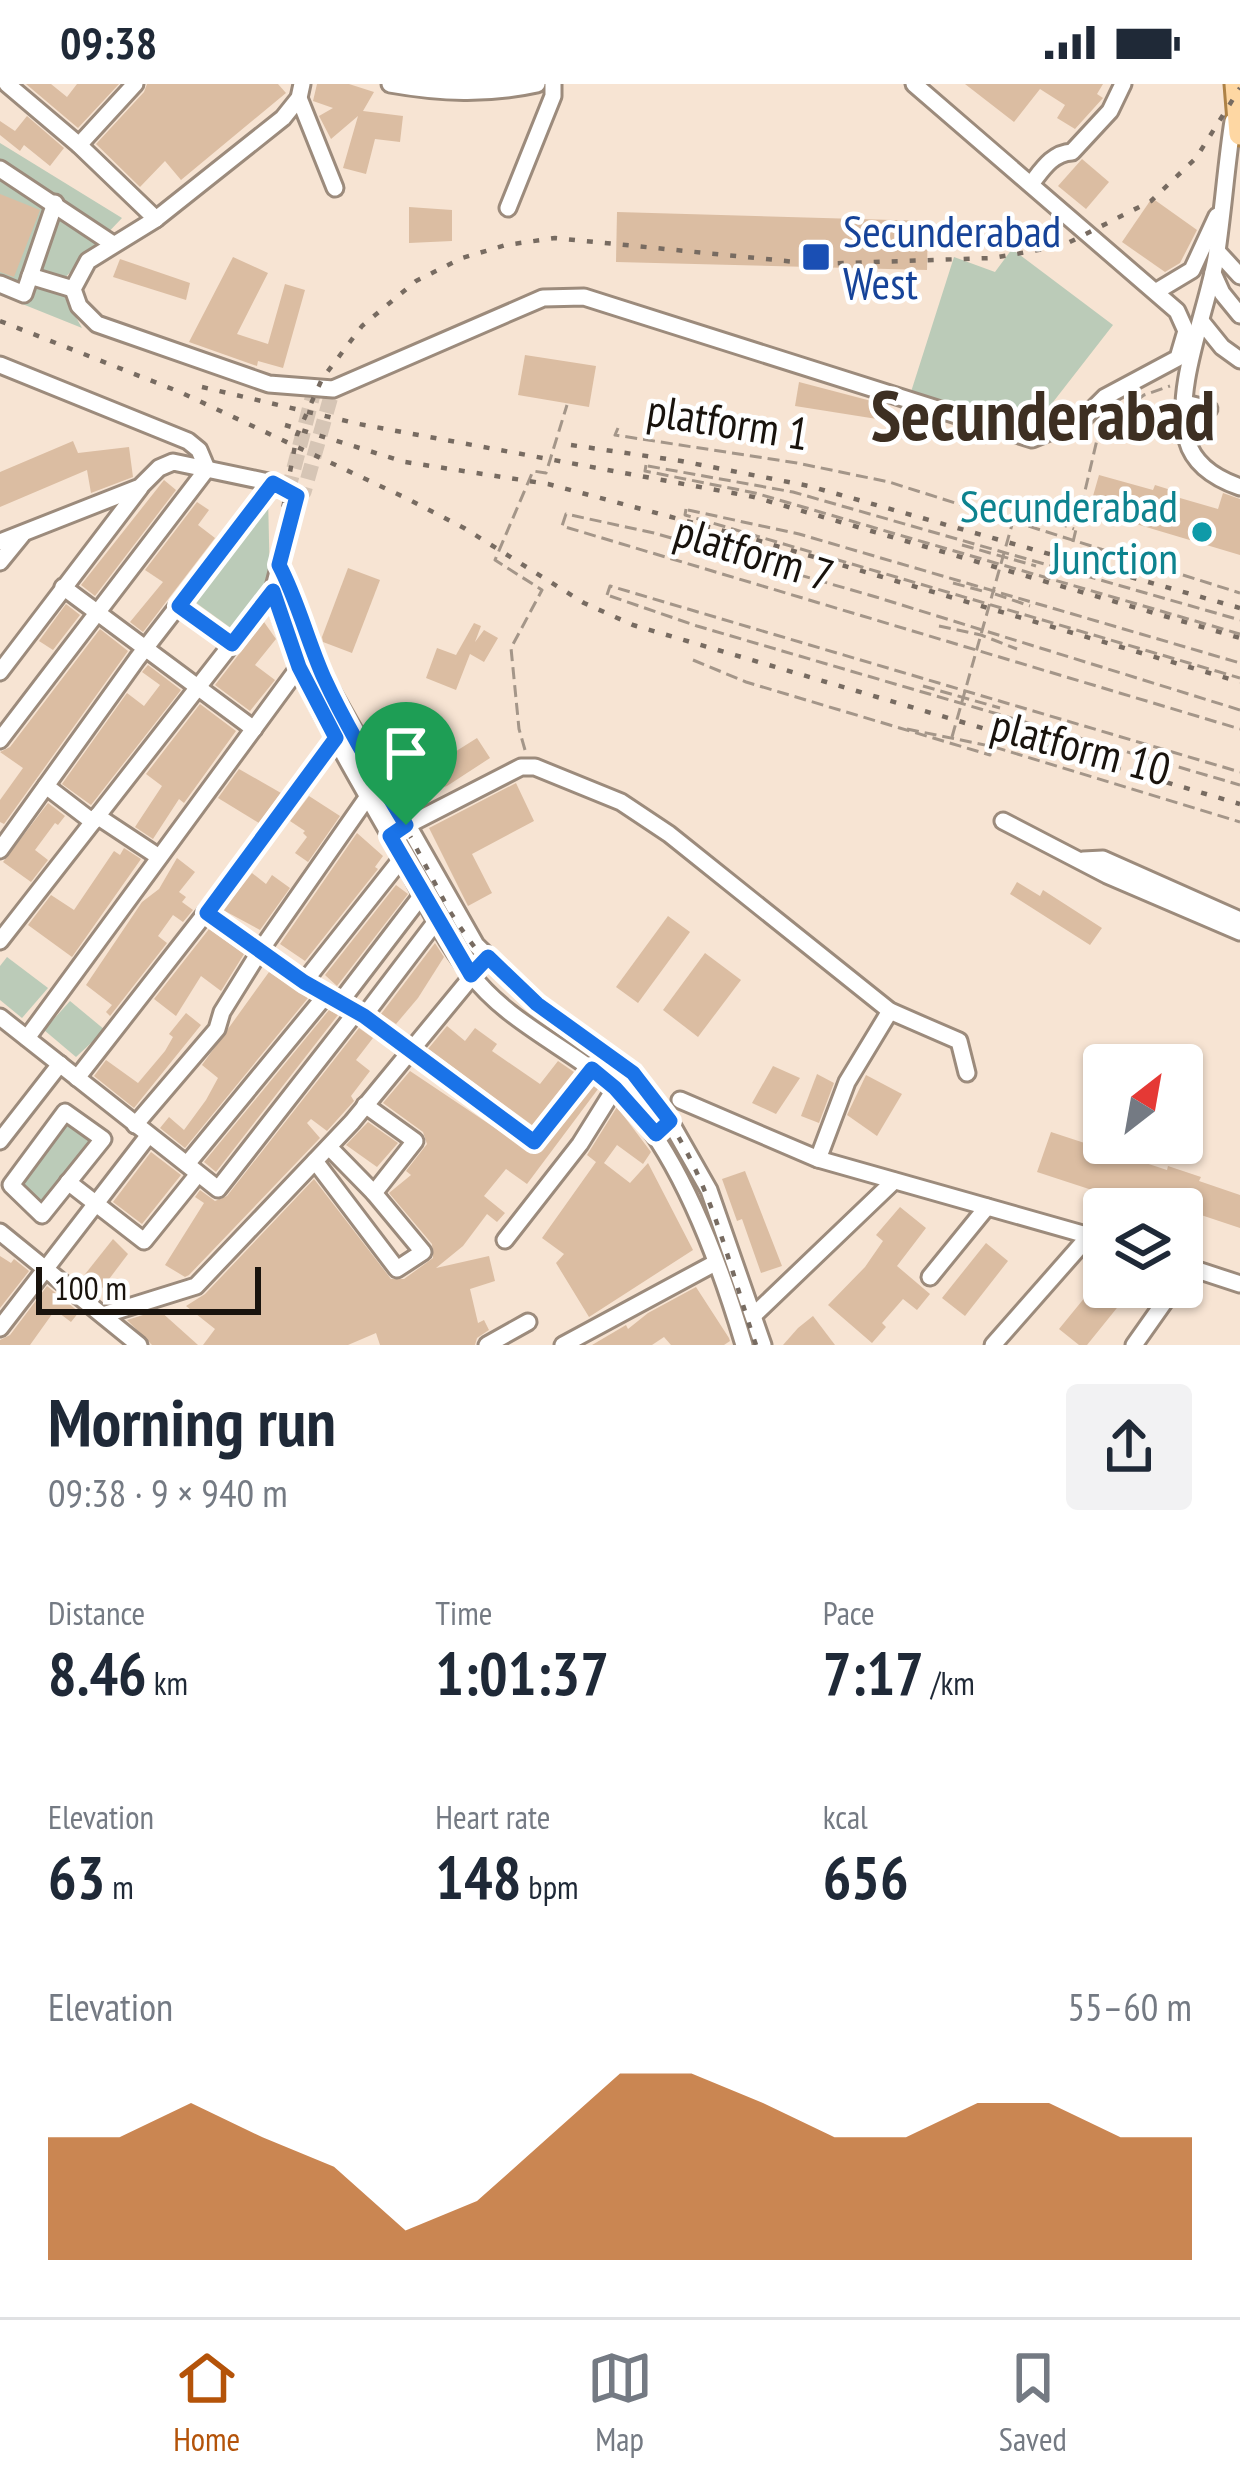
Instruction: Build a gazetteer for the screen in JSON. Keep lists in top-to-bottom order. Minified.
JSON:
{"streets":{"path":["platform 1","platform 7","platform 10"]},"districts":["Secunderabad"],"places":{"transit":["Secunderabad West"],"other":["Secunderabad Junction"]},"scale_bar":"100 m","north":"top right","page":{"status":"09:38","scale":"100 m","heading":["Morning run","09:38 · 9 × 940 m"],"stats":[["Distance","8.46 km"],["Time","1:01:37"],["Pace","7:17 /km"],["Elevation","63 m"],["Heart rate","148 bpm"],["kcal","656"]],"chart":["Elevation","55–60 m"],"tabs":["Home","Map","Saved"]}}
